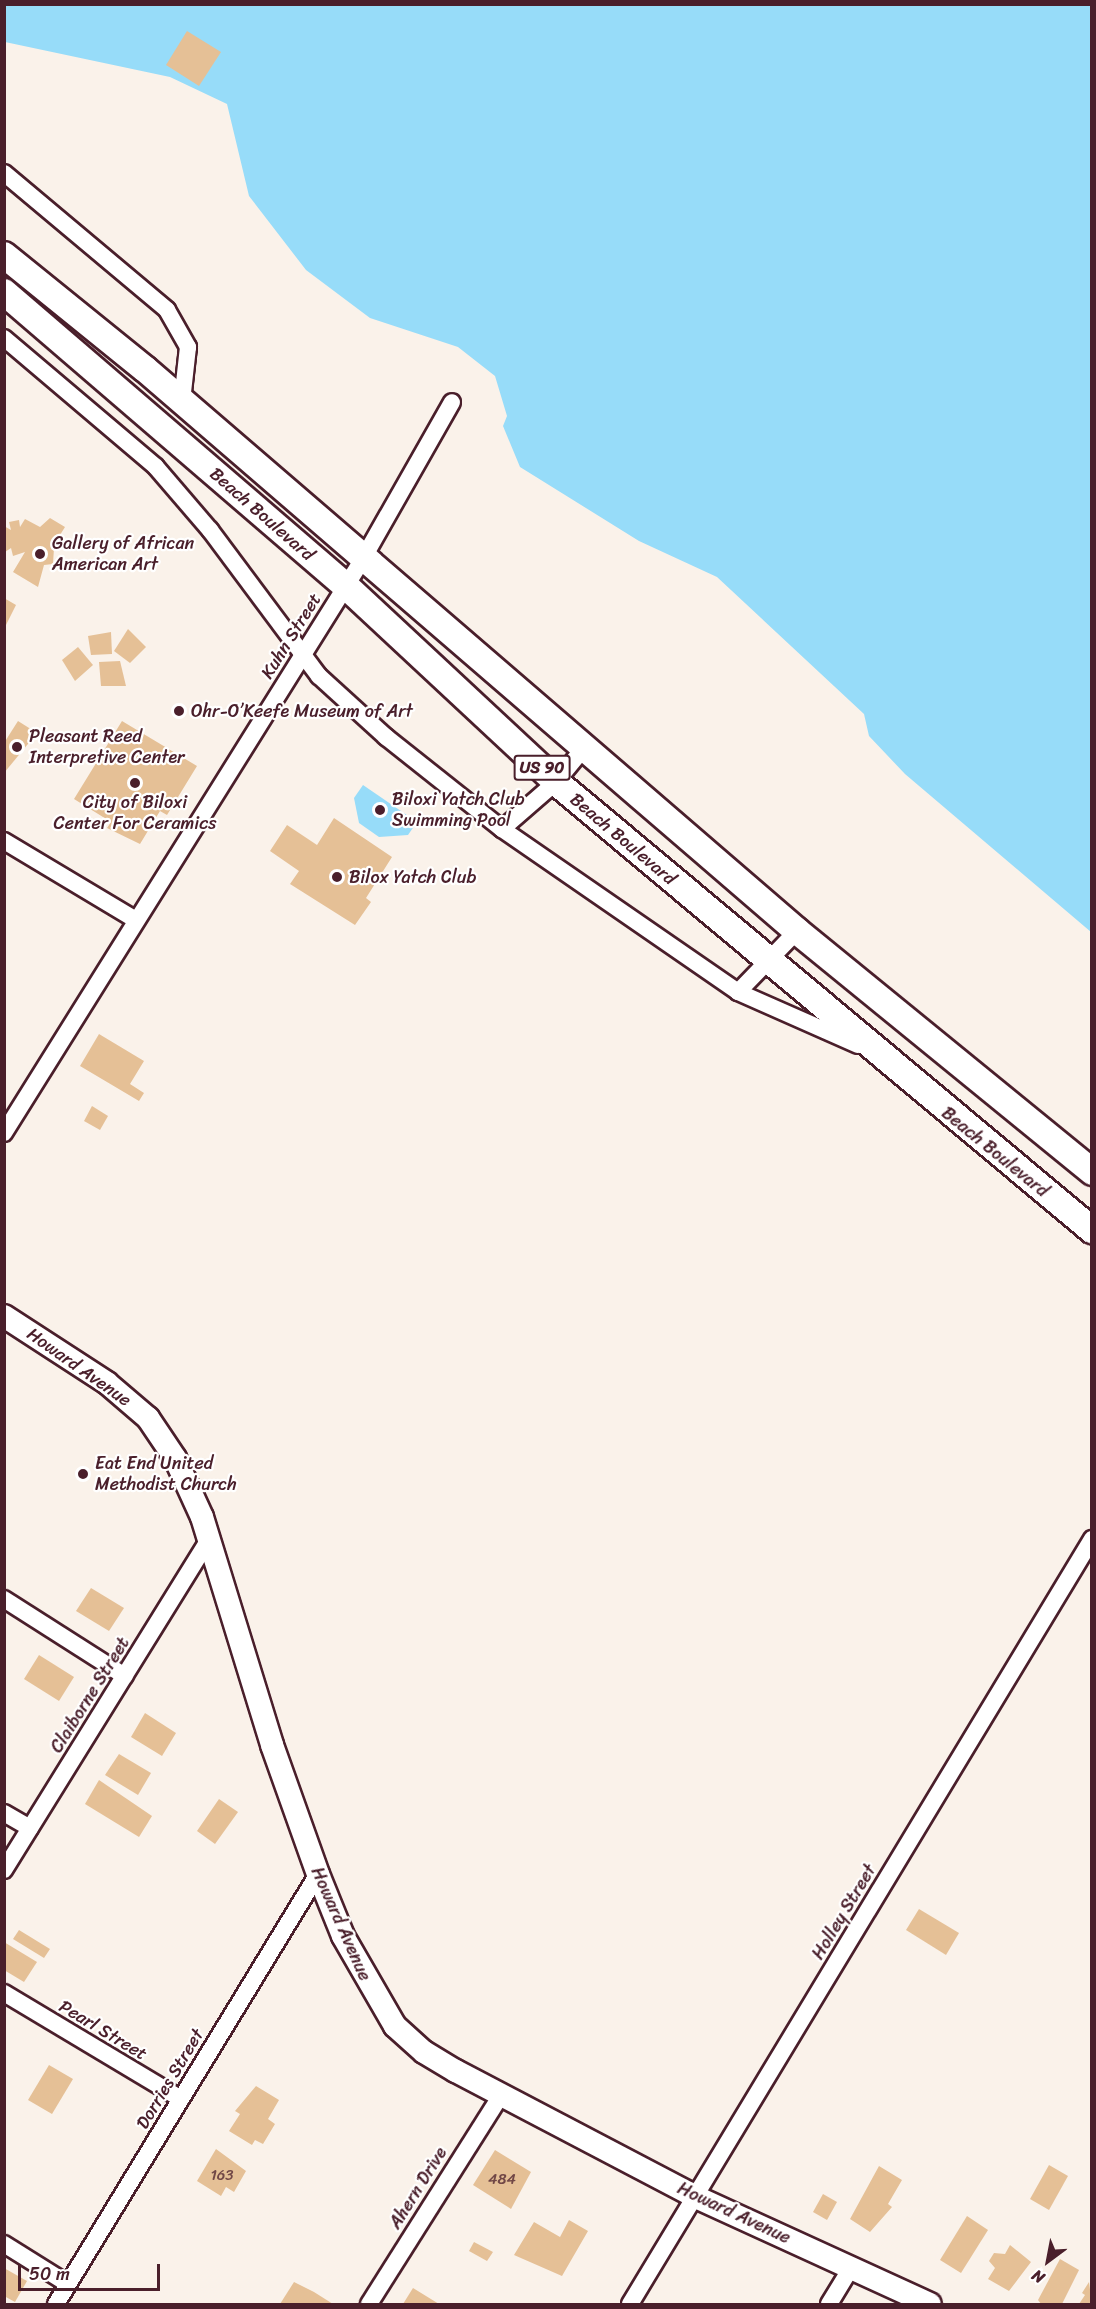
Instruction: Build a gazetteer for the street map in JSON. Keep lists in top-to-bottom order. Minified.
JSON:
{"streets":{"main road":["Beach Boulevard","US 90","Howard Avenue"],"street":["Kuhn Street","Claiborne Street","Holley Street","Pearl Street","Dorries Street","Ahern Drive"]},"crossings":[["Beach Boulevard","Kuhn Street"],["Howard Avenue","Claiborne Street"],["Howard Avenue","Holley Street"],["Howard Avenue","Dorries Street"],["Howard Avenue","Ahern Drive"],["Pearl Street","Dorries Street"]],"places":["Gallery of African American Art","Ohr-O’Keefe Museum of Art","Pleasant Reed Interpretive Center","City of Biloxi Center For Ceramics","Biloxi Yatch Club Swimming Pool","Bilox Yatch Club","Eat End United Methodist Church"],"house_numbers":["163","484"],"scale_bar":"50 m","north":"bottom left"}
